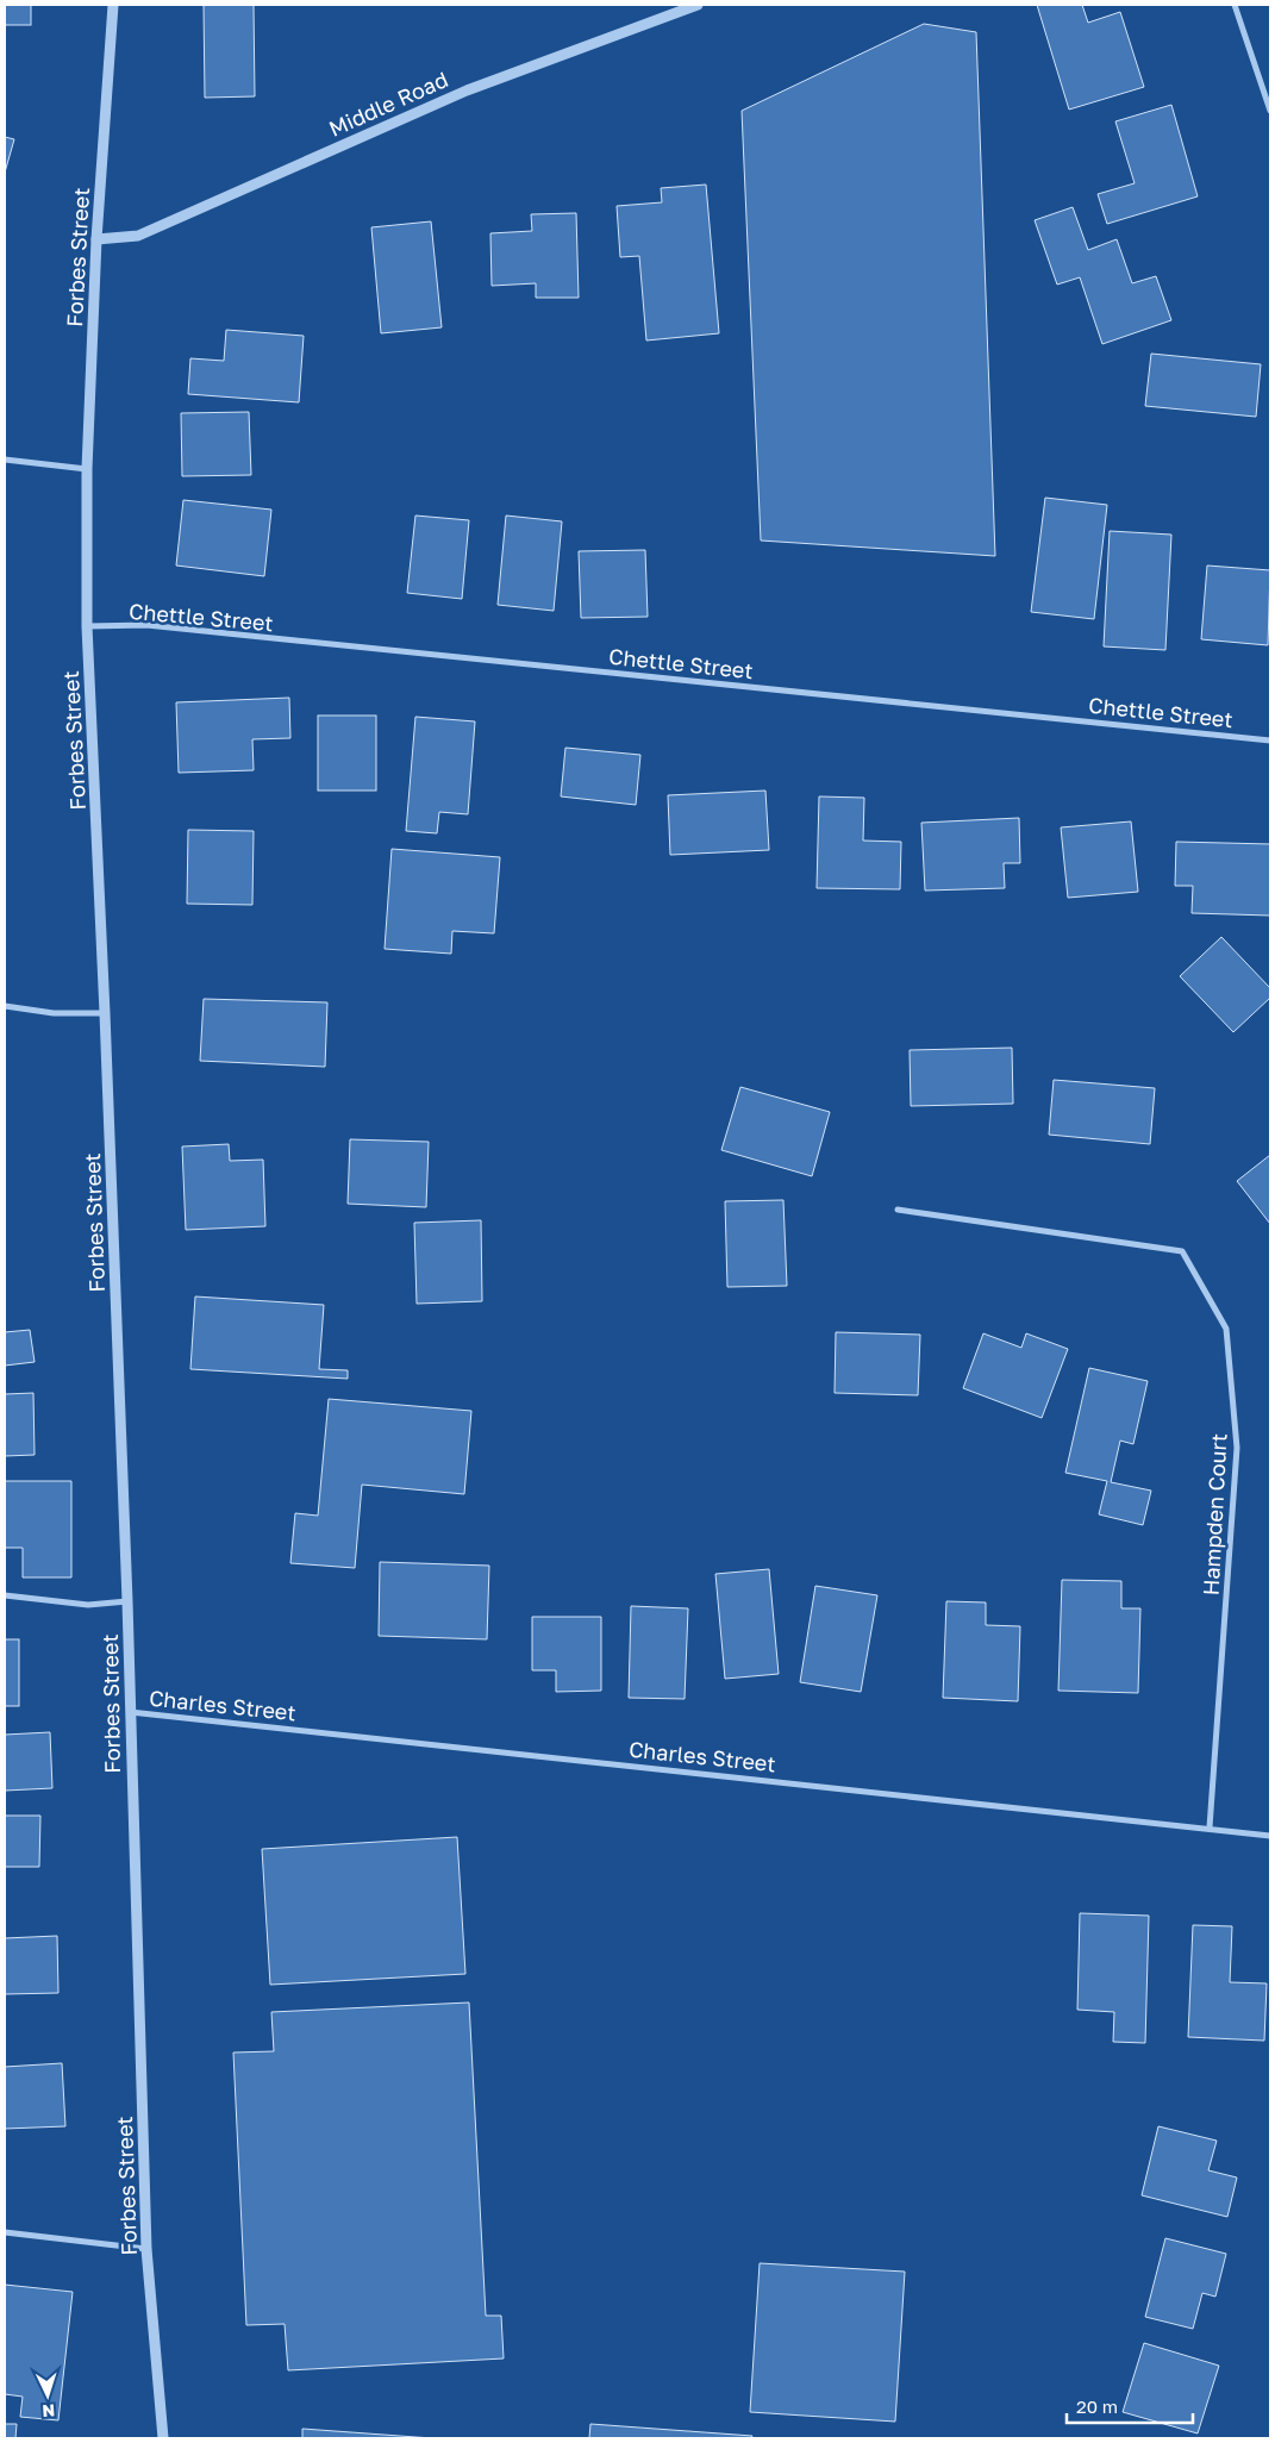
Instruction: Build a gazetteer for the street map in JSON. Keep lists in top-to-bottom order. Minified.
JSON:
{"streets":{"street":["Middle Road","Forbes Street","Chettle Street","Hampden Court","Charles Street"]},"crossings":[["Middle Road","Forbes Street"],["Forbes Street","Chettle Street"],["Forbes Street","Charles Street"],["Hampden Court","Charles Street"]],"scale_bar":"20 m","north":"bottom"}
